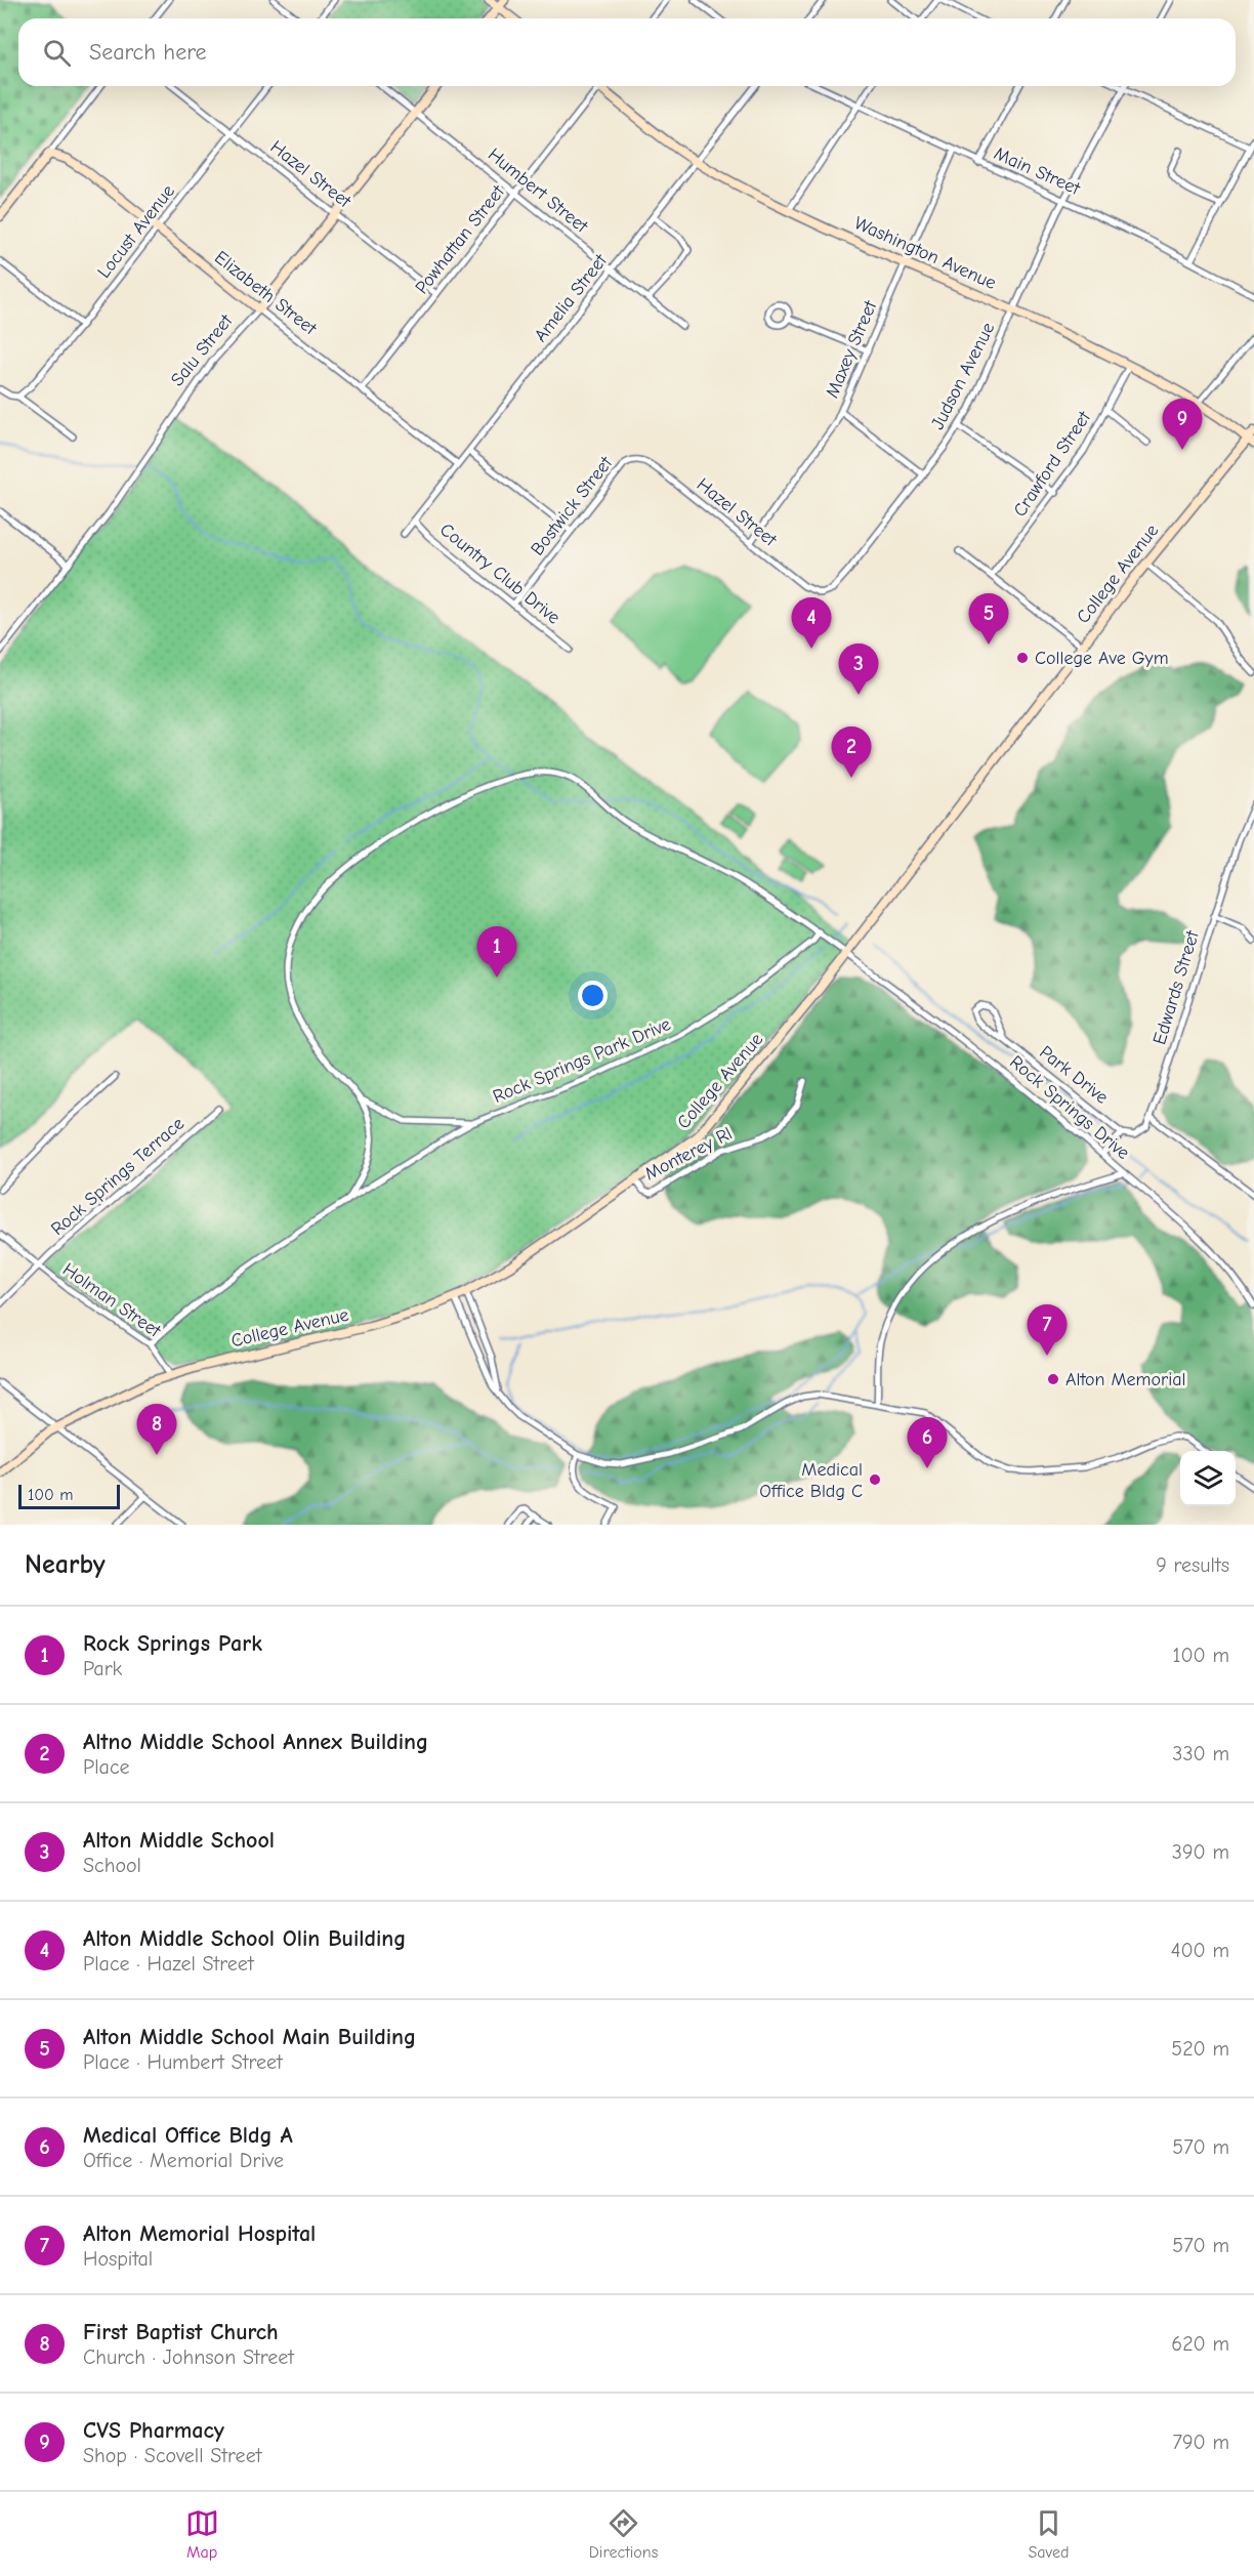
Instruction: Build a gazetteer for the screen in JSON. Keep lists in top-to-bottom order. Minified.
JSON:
{"streets":{"main road":["Washington Avenue","Elizabeth Street","Salu Street","College Avenue"],"street":["Main Street","Hazel Street","Humbert Street","Locust Avenue","Powhattan Street","Amelia Street","Maxey Street","Judson Avenue","Crawford Street","Bostwick Street","Country Club Drive","Edwards Street","Rock Springs Park Drive","Park Drive","Rock Springs Drive","Monterey Rl","Rock Springs Terrace","Holman Street"]},"crossings":[["Main Street","Maxey Street"],["Main Street","Judson Avenue"],["Hazel Street","Locust Avenue"],["Hazel Street","Powhattan Street"],["Hazel Street","Maxey Street"],["Hazel Street","Salu Street"],["Hazel Street","Judson Avenue"],["Hazel Street","Bostwick Street"],["Humbert Street","Powhattan Street"],["Humbert Street","Amelia Street"],["Humbert Street","Salu Street"],["Locust Avenue","Elizabeth Street"],["Powhattan Street","Elizabeth Street"],["Washington Avenue","Amelia Street"],["Washington Avenue","Maxey Street"],["Washington Avenue","Judson Avenue"],["Washington Avenue","Crawford Street"],["Washington Avenue","College Avenue"],["Elizabeth Street","Amelia Street"],["Elizabeth Street","Salu Street"],["Amelia Street","Country Club Drive"],["Bostwick Street","Country Club Drive"],["College Avenue","Rock Springs Park Drive"],["College Avenue","Rock Springs Drive"],["College Avenue","Monterey Rl"],["College Avenue","Holman Street"],["Rock Springs Park Drive","Rock Springs Drive"],["Rock Springs Park Drive","Holman Street"],["Rock Springs Terrace","Holman Street"]],"places":["College Ave Gym","Alton Memorial","Medical Office Bldg C"],"scale_bar":"100 m","page":{"search":"Search here","pins":["9","5","4","3","2","1","7","8","6"],"scale":"100 m","heading":["Nearby","9 results"],"list":[{"mark":"1","name":"Rock Springs Park","note":"Park","value":"100 m"},{"mark":"2","name":"Altno Middle School Annex Building","note":"Place","value":"330 m"},{"mark":"3","name":"Alton Middle School","note":"School","value":"390 m"},{"mark":"4","name":"Alton Middle School Olin Building","note":"Place · Hazel Street","value":"400 m"},{"mark":"5","name":"Alton Middle School Main Building","note":"Place · Humbert Street","value":"520 m"},{"mark":"6","name":"Medical Office Bldg A","note":"Office · Memorial Drive","value":"570 m"},{"mark":"7","name":"Alton Memorial Hospital","note":"Hospital","value":"570 m"},{"mark":"8","name":"First Baptist Church","note":"Church · Johnson Street","value":"620 m"},{"mark":"9","name":"CVS Pharmacy","note":"Shop · Scovell Street","value":"790 m"}],"nav":["Map","Directions","Saved"]}}
